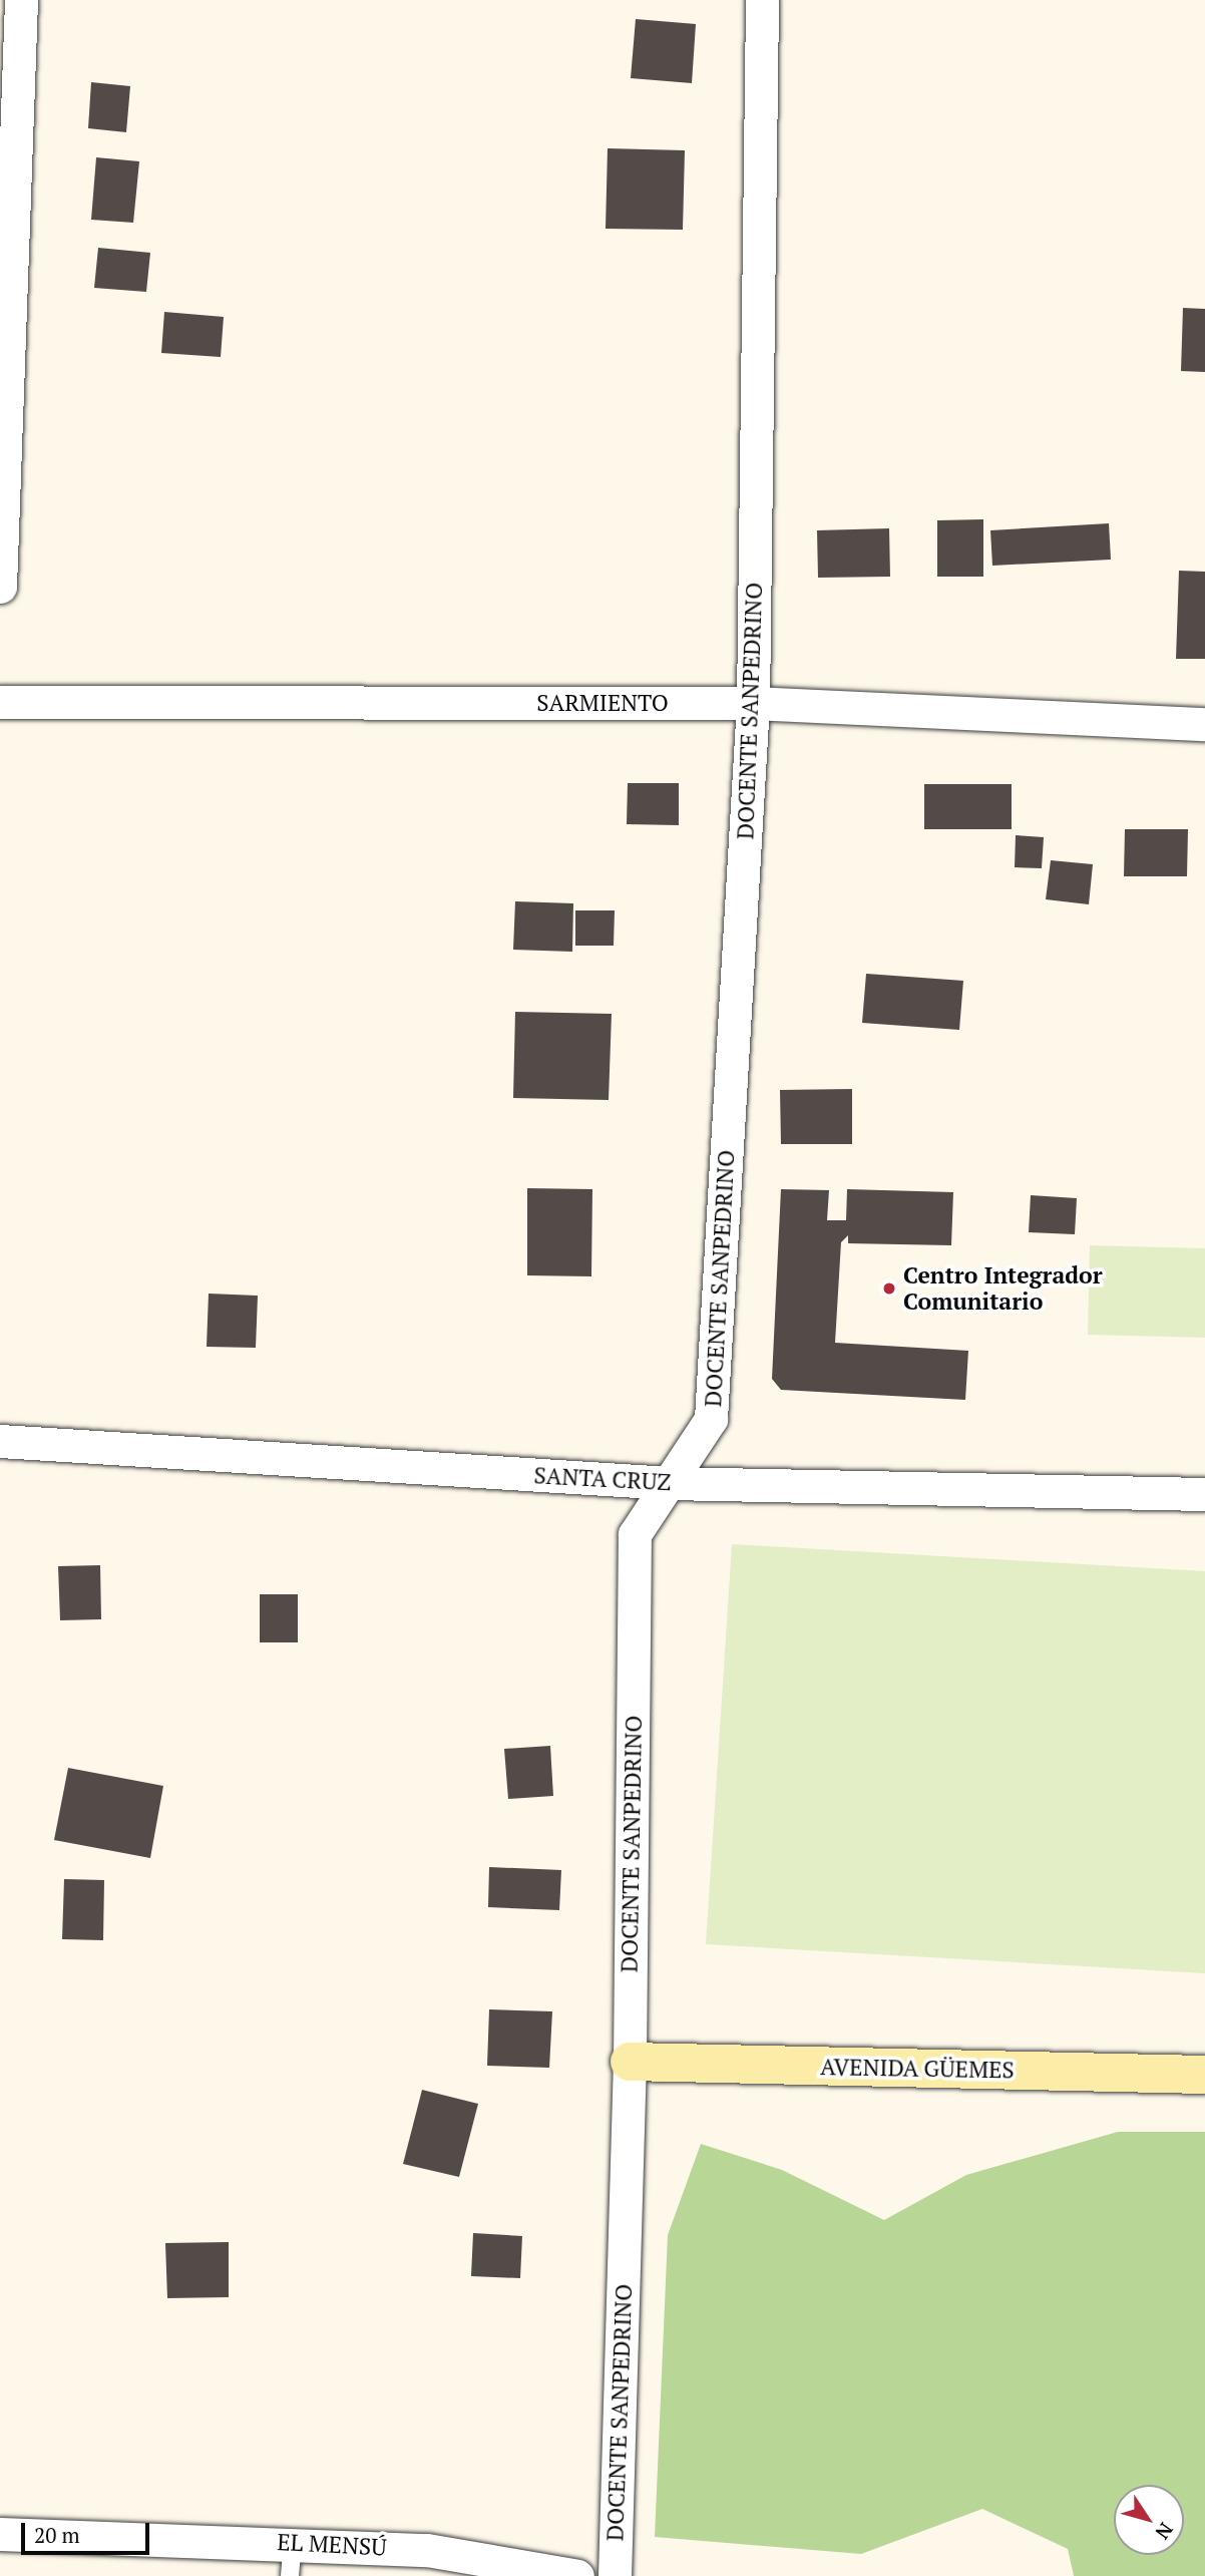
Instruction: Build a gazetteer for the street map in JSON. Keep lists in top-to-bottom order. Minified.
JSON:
{"streets":{"main road":["AVENIDA GÜEMES"],"street":["SARMIENTO","DOCENTE SANPEDRINO","SANTA CRUZ","EL MENSÚ"]},"crossings":[["SARMIENTO","DOCENTE SANPEDRINO"],["DOCENTE SANPEDRINO","SANTA CRUZ"],["DOCENTE SANPEDRINO","AVENIDA GÜEMES"]],"places":["Centro Integrador Comunitario"],"scale_bar":"20 m","north":"bottom right"}
